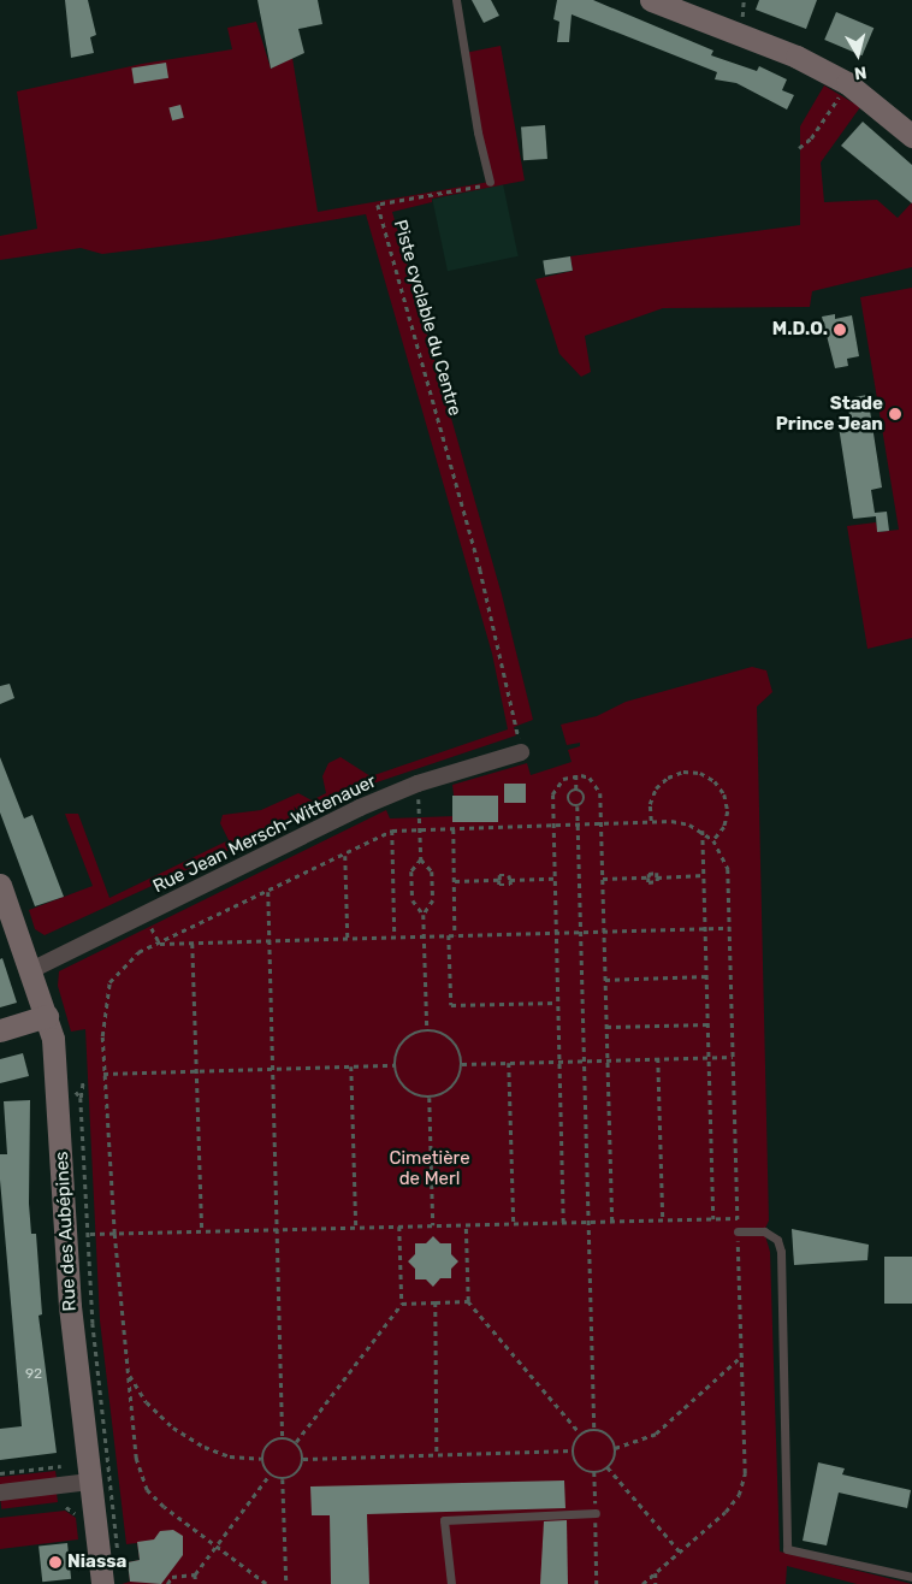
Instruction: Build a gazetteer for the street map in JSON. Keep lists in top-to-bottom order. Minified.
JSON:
{"streets":{"street":["Rue Jean Mersch-Wittenauer","Rue des Aubépines"],"path":["Piste cyclable du Centre"]},"crossings":[["Rue Jean Mersch-Wittenauer","Rue des Aubépines"]],"parks":["Cimetière de Merl"],"places":["M.D.O.","Stade Prince Jean","Niassa"],"house_numbers":["92"],"north":"bottom"}
